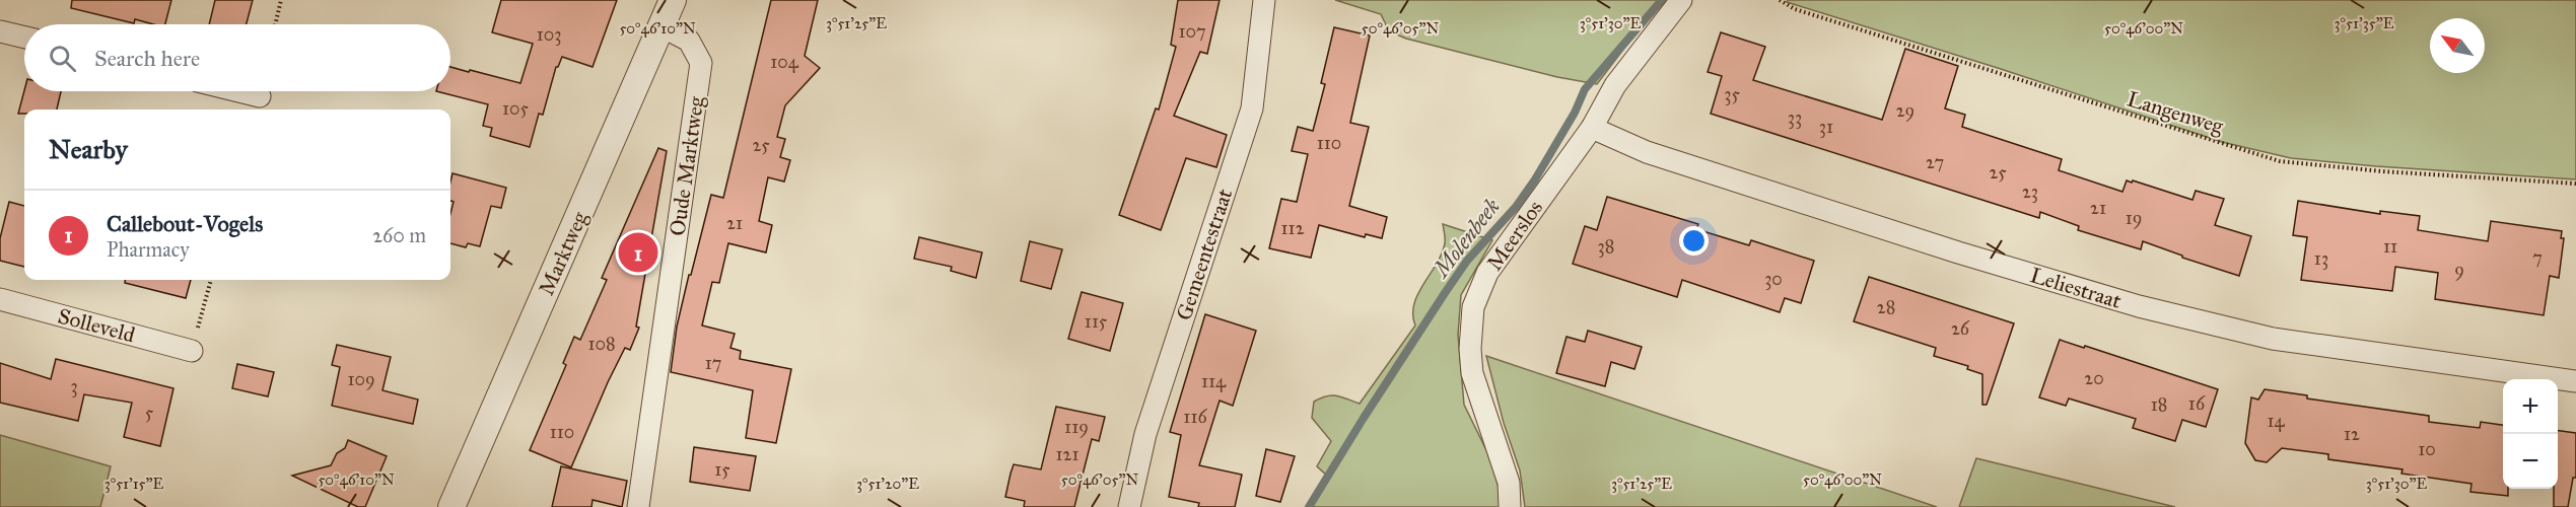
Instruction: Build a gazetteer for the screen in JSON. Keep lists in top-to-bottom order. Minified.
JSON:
{"streets":{"street":["Oude Marktweg","Meerslos","Marktweg","Gemeentestraat","Leliestraat","Solleveld"],"path":["Langenweg"]},"crossings":[["Oude Marktweg","Marktweg"],["Meerslos","Leliestraat"]],"water":["Molenbeek"],"house_numbers":["107","103","104","35","105","29","33","31","110","25","27","25","23","21","19","21","112","38","11","7","13","9","30","28","115","26","108","17","20","109","114","3","16","18","5","116","14","119","110","12","10","121","15"],"north":"top left","page":{"search":"Search here","heading":"Nearby","list":[{"mark":"1","name":"Callebout-Vogels","note":"Pharmacy","value":"260 m"}],"pins":"1","map_buttons":["+","−"]},"coordinates":["3°51'35\"E","3°51'25\"E","3°51'30\"E","50°46'10\"N","50°46'05\"N","50°46'00\"N","3°51'15\"E","3°51'20\"E"]}
